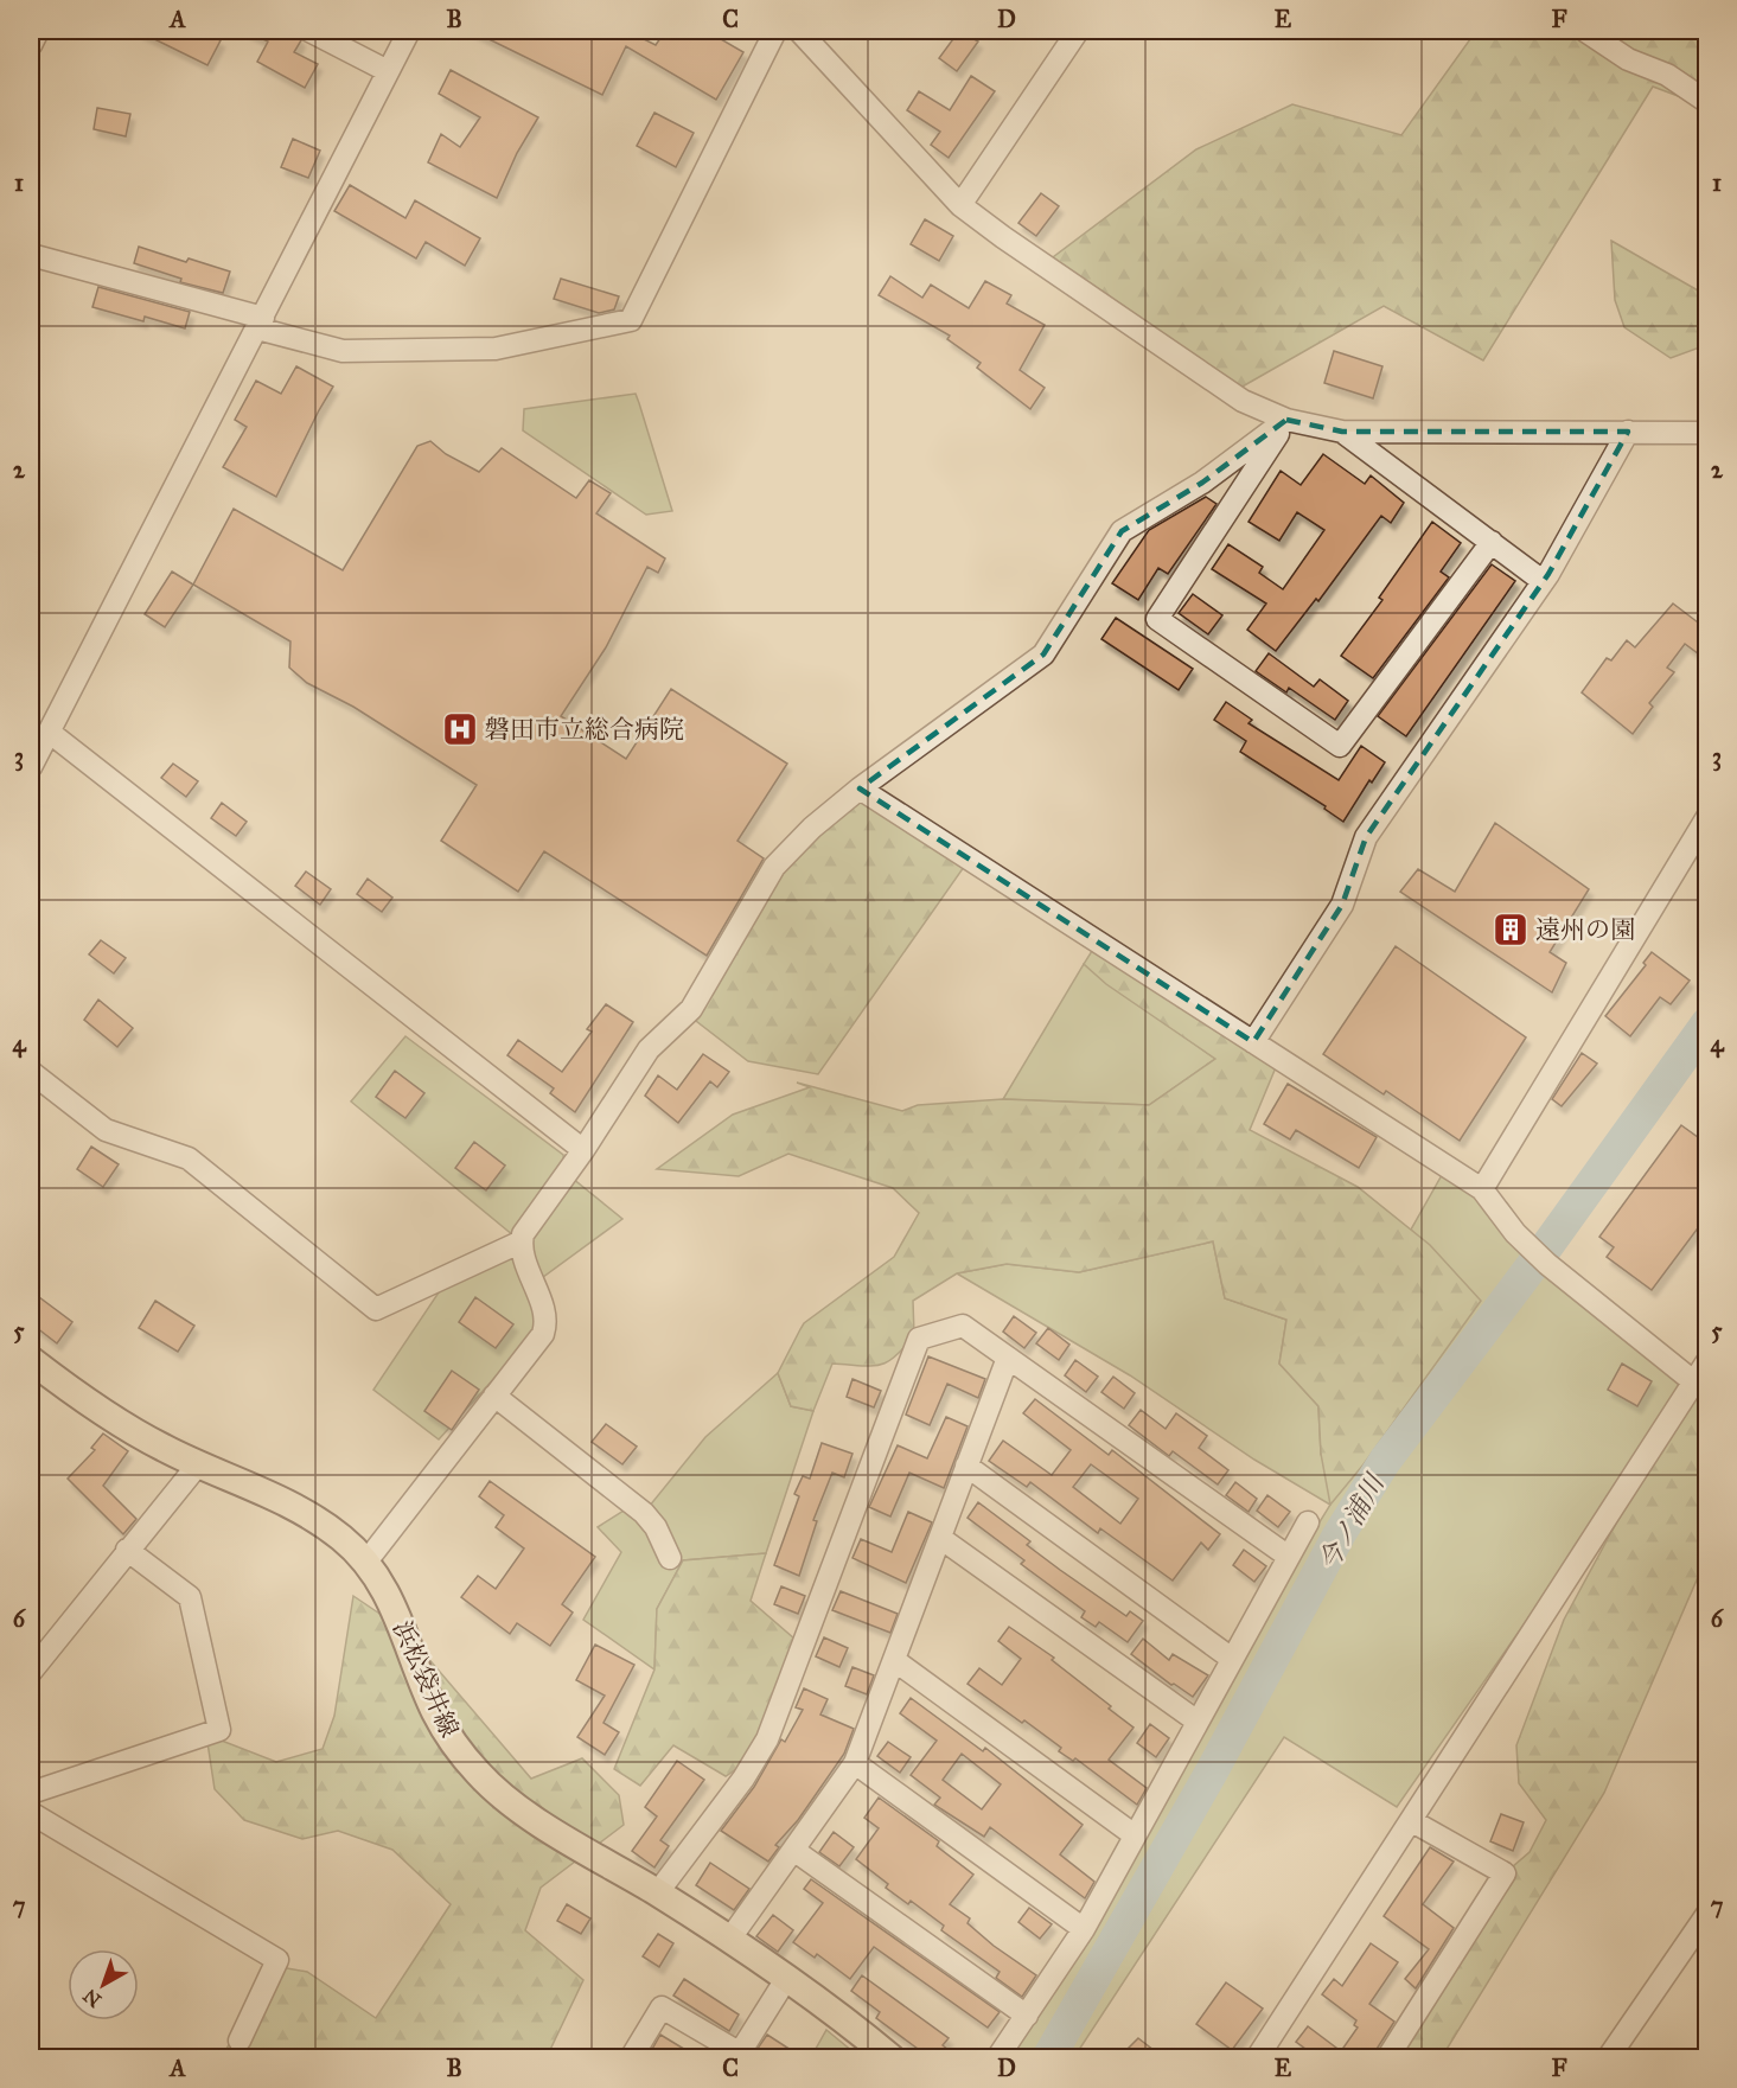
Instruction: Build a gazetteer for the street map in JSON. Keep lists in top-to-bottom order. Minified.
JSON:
{"streets":{"main road":["浜松袋井線"]},"water":["今ノ浦川"],"places":{"hospital":["磐田市立総合病院"],"building":["遠州の園"]},"north":"bottom left","grid":{"columns":["A","B","C","D","E","F"],"rows":["1","2","3","4","5","6","7"]}}
